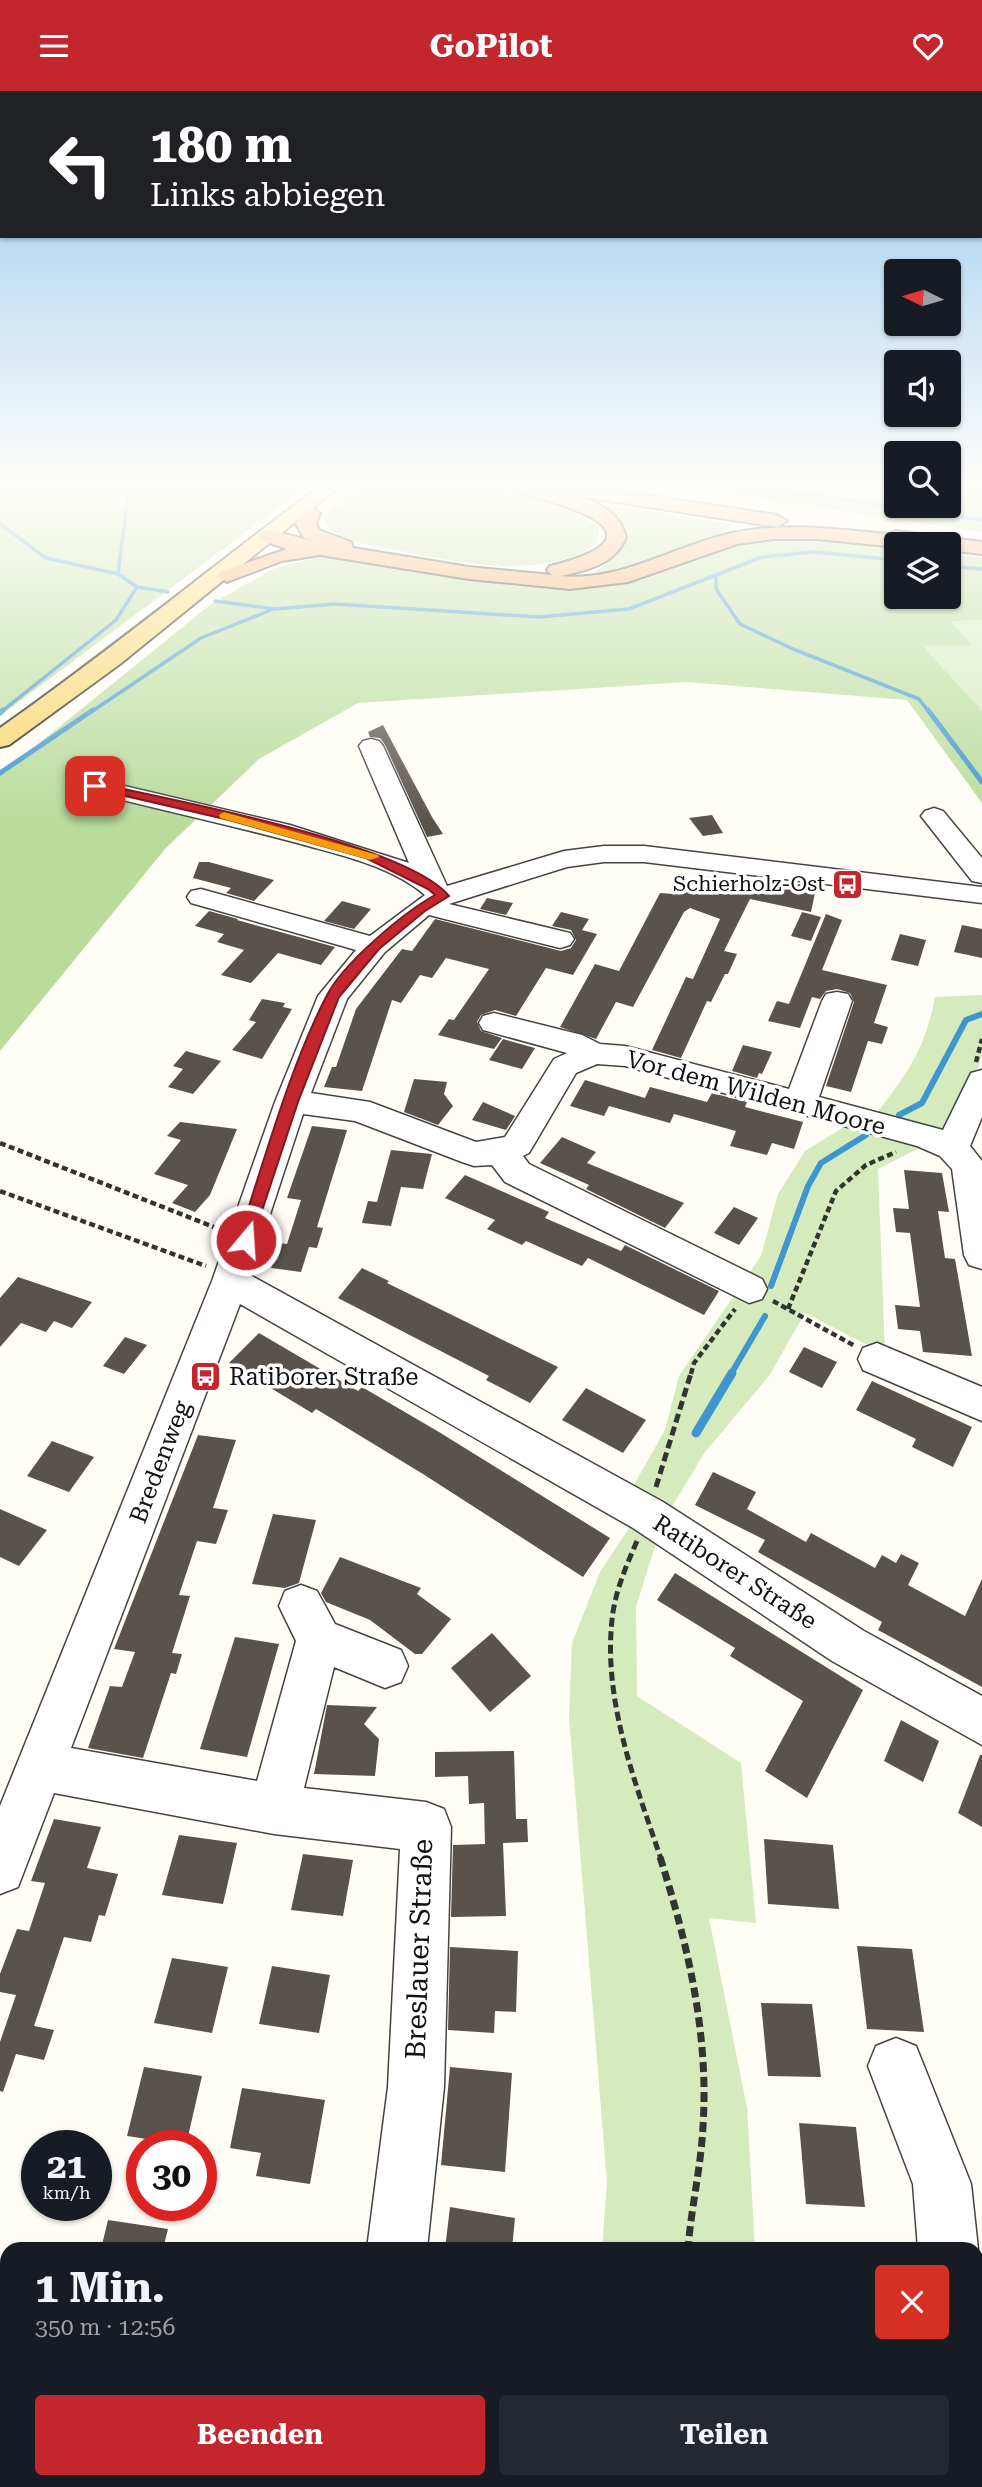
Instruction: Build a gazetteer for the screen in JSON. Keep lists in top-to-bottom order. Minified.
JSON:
{"streets":{"street":["Vor dem Wilden Moore","Bredenweg","Ratiborer Straße","Breslauer Straße"]},"crossings":[["Bredenweg","Ratiborer Straße"],["Bredenweg","Breslauer Straße"]],"places":{"bus stop":["Schierholz-Ost","Ratiborer Straße"]},"north":"left","page":{"header":"GoPilot","turn":["180 m","Links abbiegen"],"speed":"21 km/h","limit":"30","heading":["1 Min.","350 m · 12:56"],"buttons":["Beenden","Teilen"]}}
